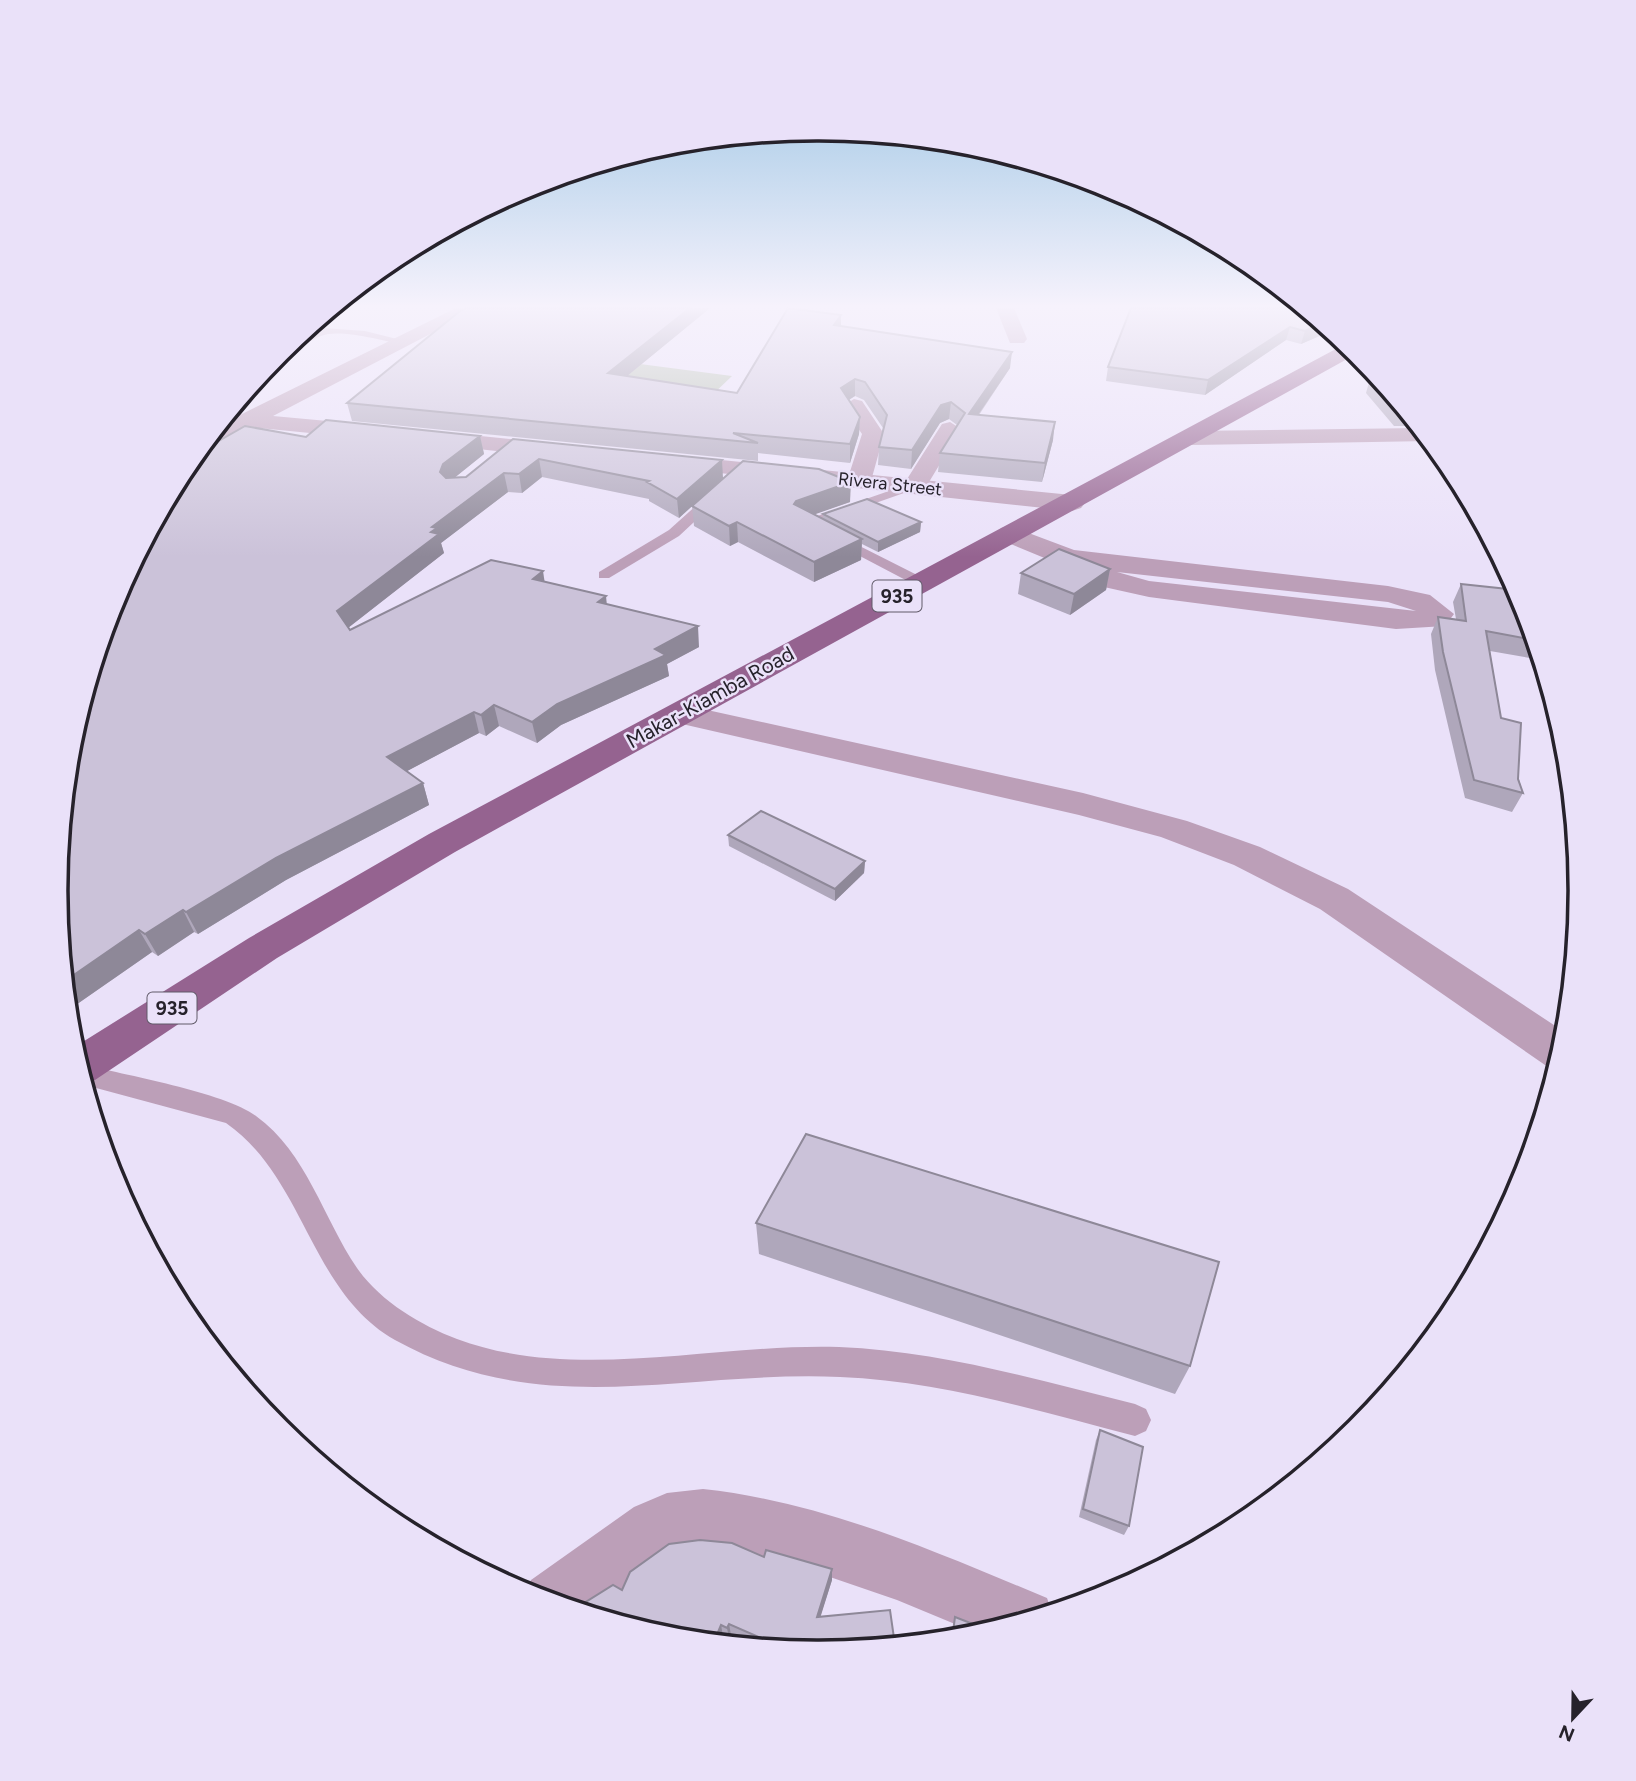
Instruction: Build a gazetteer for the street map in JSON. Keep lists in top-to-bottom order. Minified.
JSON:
{"streets":{"main road":["935","Makar-Kiamba Road"],"street":["Rivera Street"]},"crossings":[["Rivera Street","Makar-Kiamba Road"]],"north":"bottom"}
